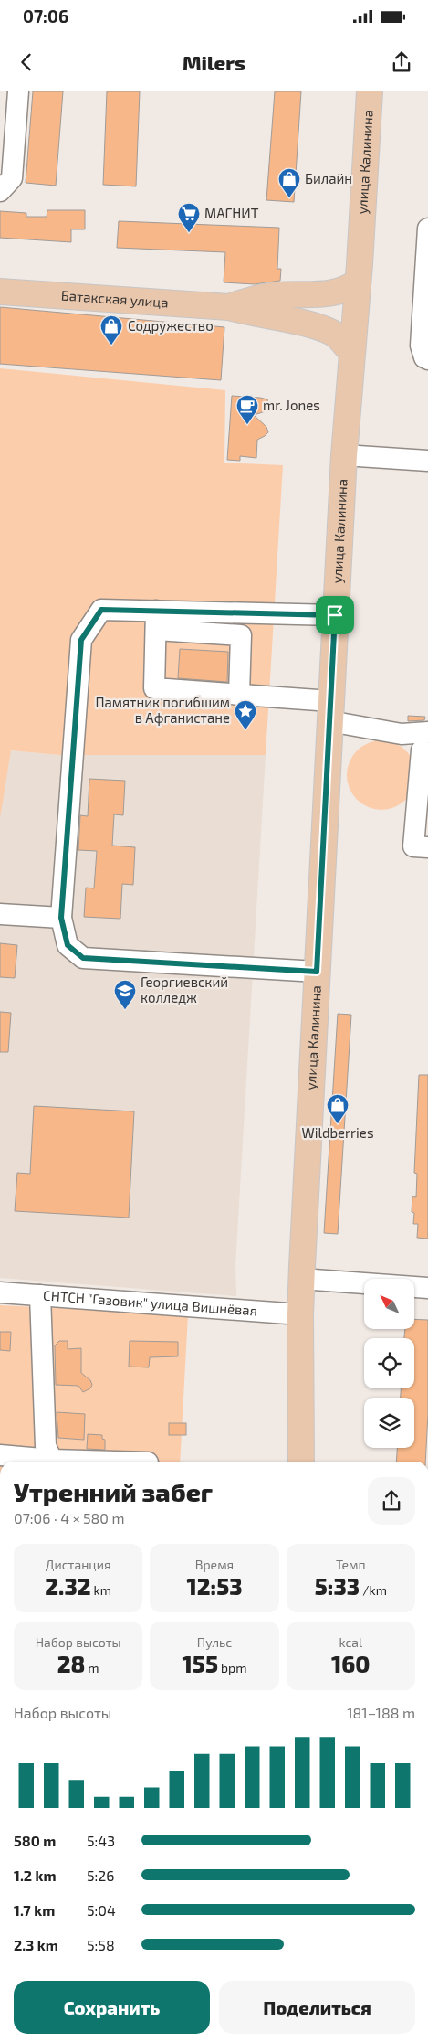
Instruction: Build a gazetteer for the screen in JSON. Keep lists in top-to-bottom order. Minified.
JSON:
{"streets":{"main road":["улица Калинина","Батакская улица"],"street":["СНТСН \"Газовик\" улица Вишнёвая"]},"crossings":[["улица Калинина","Батакская улица"],["улица Калинина","СНТСН \"Газовик\" улица Вишнёвая"]],"places":{"shop":["Билайн","Содружество","Wildberries"],"supermarket":["МАГНИТ"],"cafe":["mr. Jones"],"place":["Памятник погибшим в Афганистане"],"school or university":["Георгиевский колледж"]},"north":"top left","page":{"status":"07:06","header":"Milers","heading":["Утренний забег","07:06 · 4 × 580 m"],"stats":[["Дистанция","2.32 km"],["Время","12:53"],["Темп","5:33 /km"],["Набор высоты","28 m"],["Пульс","155 bpm"],["kcal","160"]],"chart":["Набор высоты","181–188 m"],"list":[{"name":"580 m","note":"5:43"},{"name":"1.2 km","note":"5:26"},{"name":"1.7 km","note":"5:04"},{"name":"2.3 km","note":"5:58"}],"buttons":["Сохранить","Поделиться"]}}
